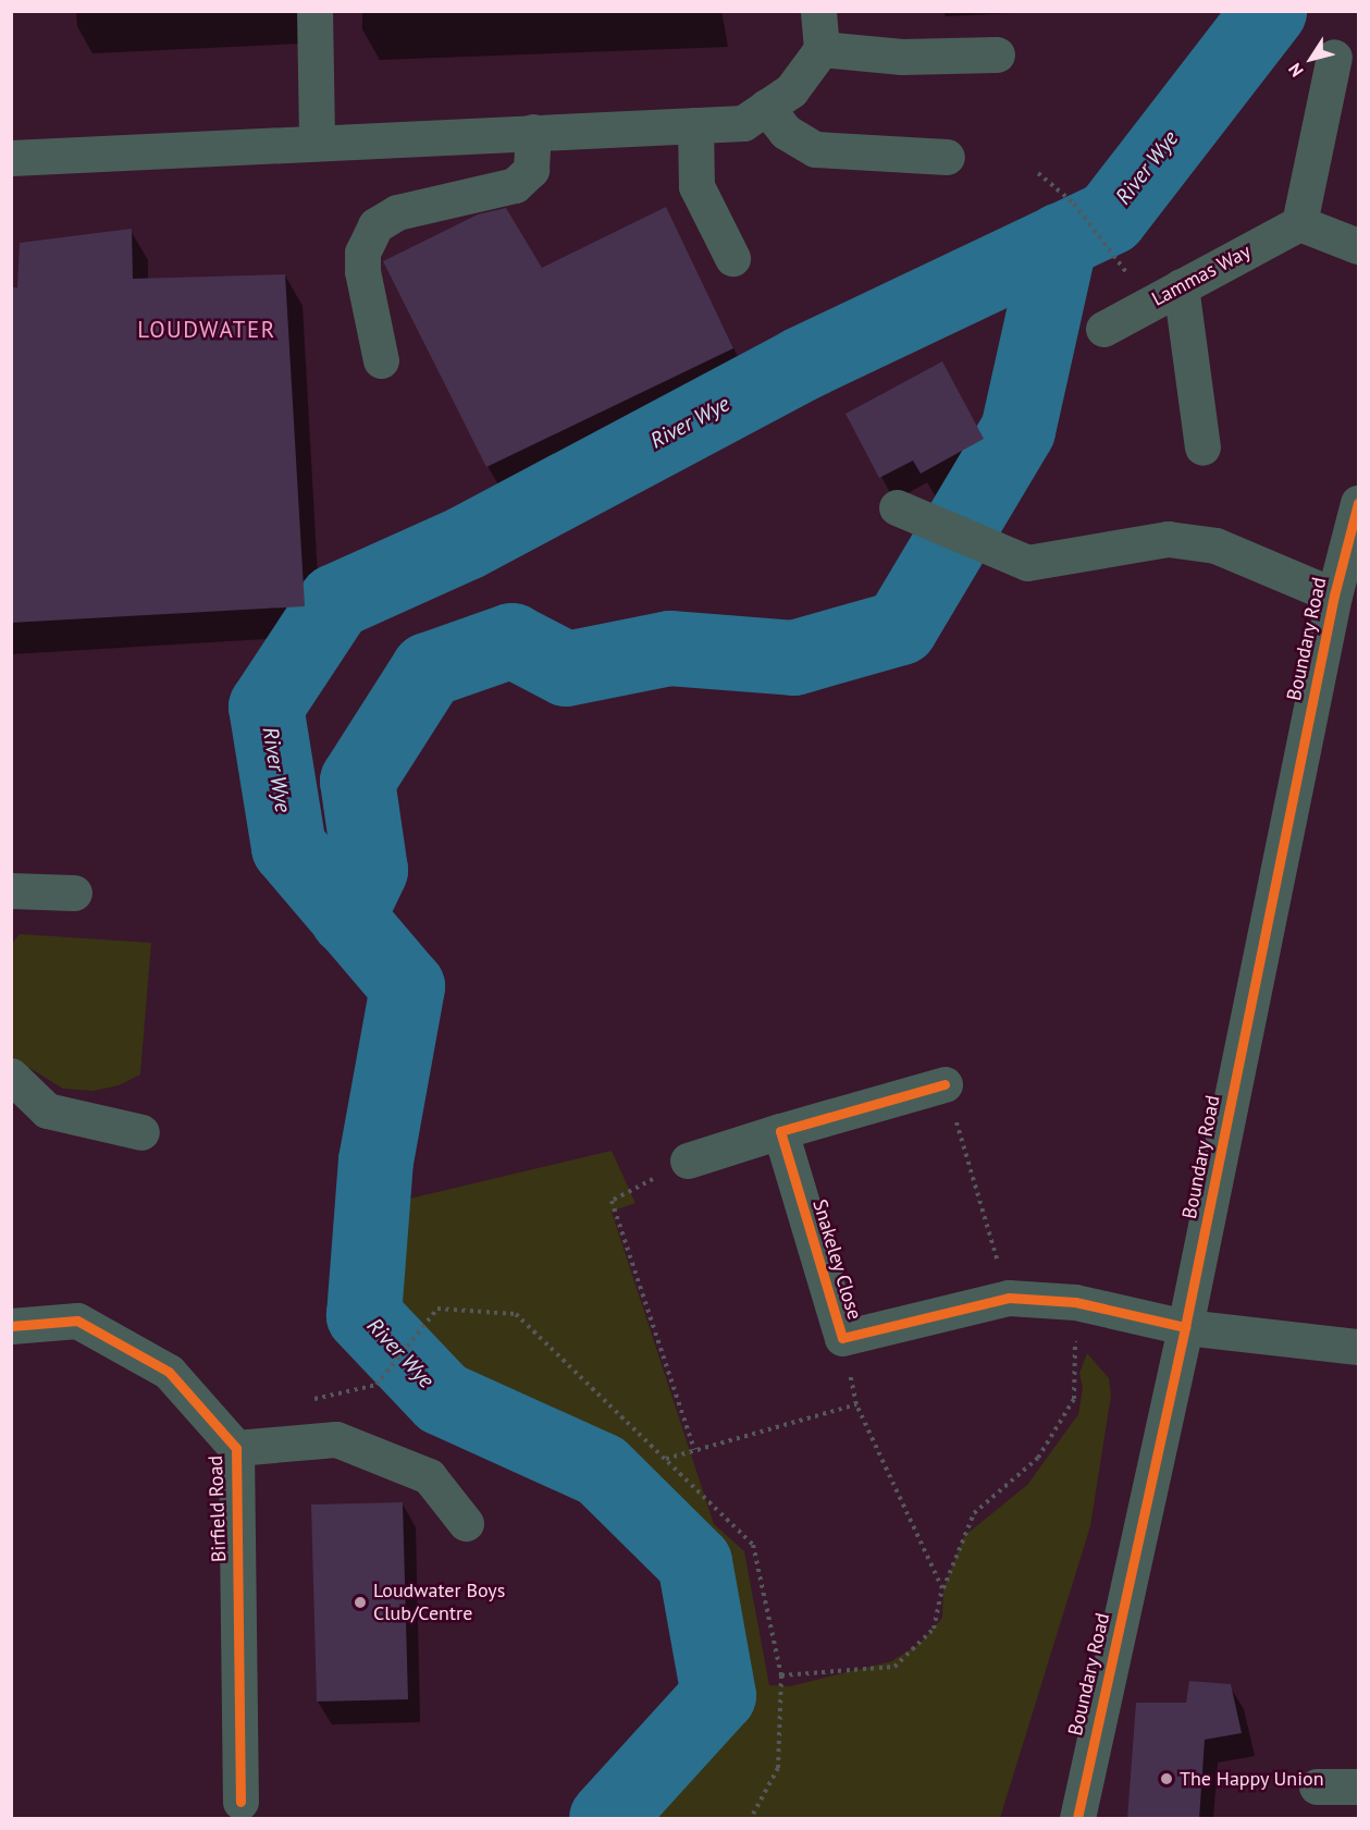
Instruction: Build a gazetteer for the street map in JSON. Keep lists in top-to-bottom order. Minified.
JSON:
{"streets":{"street":["Lammas Way","Boundary Road","Snakeley Close","Birfield Road"]},"crossings":[["Boundary Road","Snakeley Close"]],"districts":["LOUDWATER"],"water":["River Wye"],"places":["Loudwater Boys Club/Centre","The Happy Union"],"north":"bottom left"}
